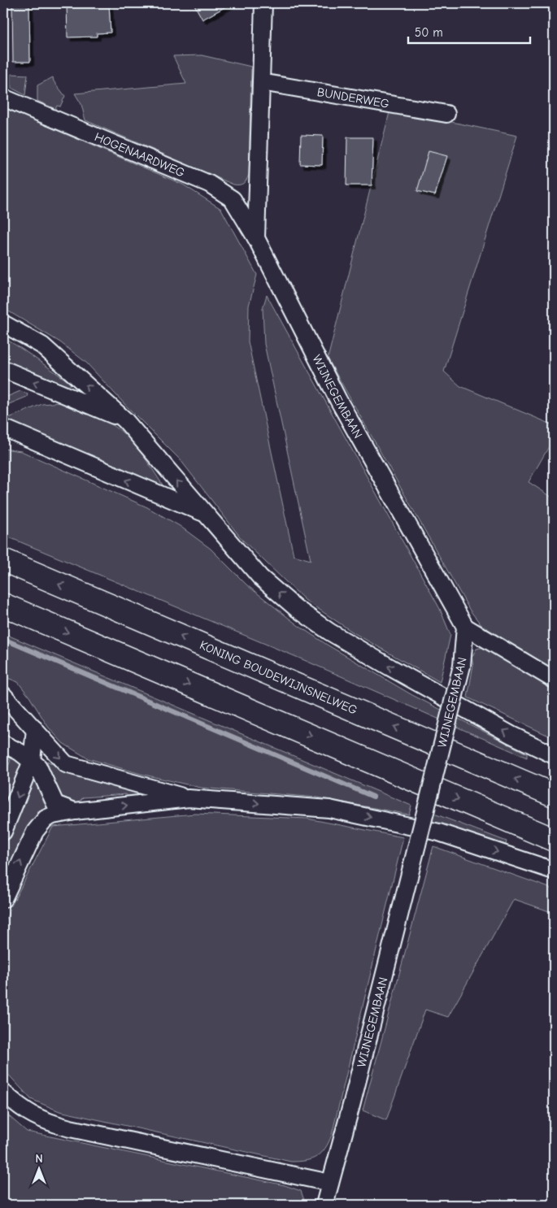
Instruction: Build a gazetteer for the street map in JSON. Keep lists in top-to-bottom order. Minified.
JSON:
{"streets":{"highway":["KONING BOUDEWIJNSNELWEG"],"street":["BUNDERWEG","HOGENAARDWEG","WIJNEGEMBAAN"]},"crossings":[["HOGENAARDWEG","WIJNEGEMBAAN"]],"scale_bar":"50 m","north":"top"}
